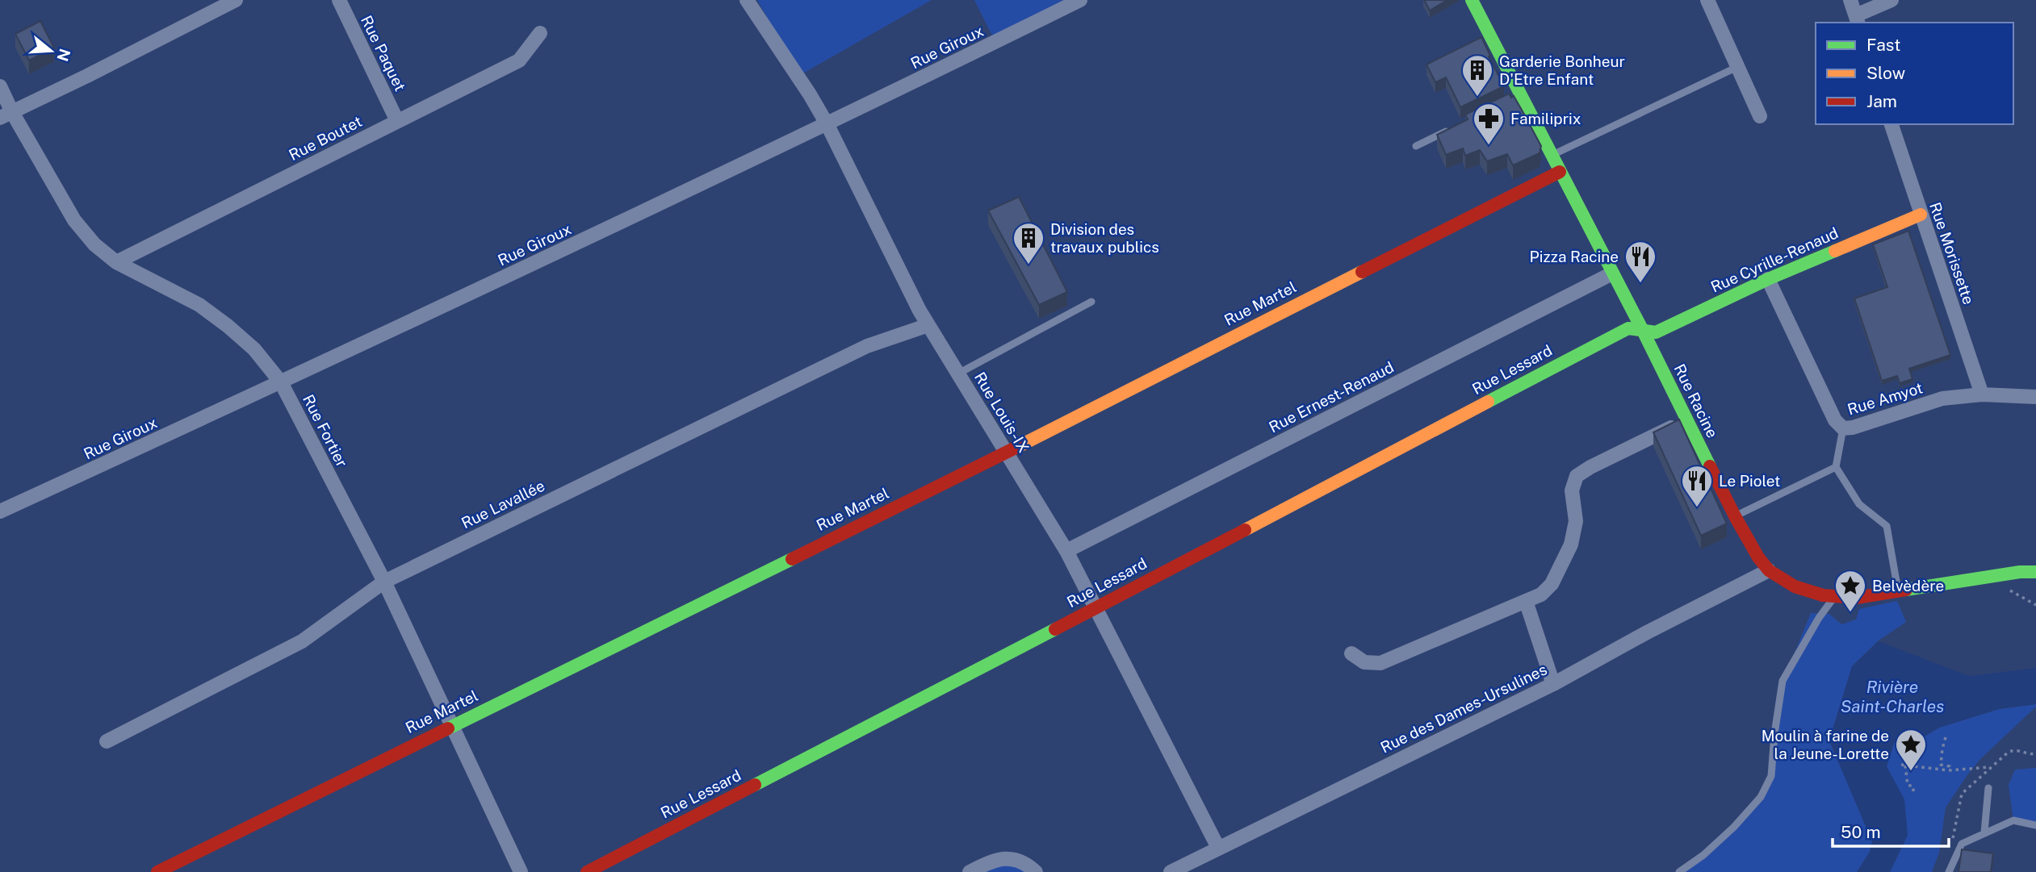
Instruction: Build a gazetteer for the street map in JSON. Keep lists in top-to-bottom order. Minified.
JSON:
{"streets":{"street":["Rue Giroux","Rue Paquet","Rue Boutet","Rue Morissette","Rue Cyrille-Renaud","Rue Martel","Rue Lessard","Rue Ernest-Renaud","Rue Amyot","Rue Racine","Rue Louis-IX","Rue Fortier","Rue Lavallée","Rue des Dames-Ursulines"]},"crossings":[["Rue Giroux","Rue Louis-IX"],["Rue Giroux","Rue Fortier"],["Rue Paquet","Rue Boutet"],["Rue Boutet","Rue Fortier"],["Rue Morissette","Rue Cyrille-Renaud"],["Rue Morissette","Rue Amyot"],["Rue Cyrille-Renaud","Rue Lessard"],["Rue Cyrille-Renaud","Rue Amyot"],["Rue Cyrille-Renaud","Rue Racine"],["Rue Martel","Rue Racine"],["Rue Martel","Rue Louis-IX"],["Rue Martel","Rue Fortier"],["Rue Lessard","Rue Racine"],["Rue Lessard","Rue Louis-IX"],["Rue Ernest-Renaud","Rue Racine"],["Rue Ernest-Renaud","Rue Louis-IX"],["Rue Racine","Rue des Dames-Ursulines"],["Rue Louis-IX","Rue Lavallée"],["Rue Louis-IX","Rue des Dames-Ursulines"],["Rue Fortier","Rue Lavallée"]],"water":["Rivière Saint-Charles"],"places":{"building":["Garderie Bonheur D'Etre Enfant","Division des travaux publics"],"pharmacy":["Familiprix"],"restaurant":["Pizza Racine","Le Piolet"],"place":["Belvèdère","Moulin à farine de la Jeune-Lorette"]},"legend":["Fast","Slow","Jam"],"scale_bar":"50 m","north":"right"}
